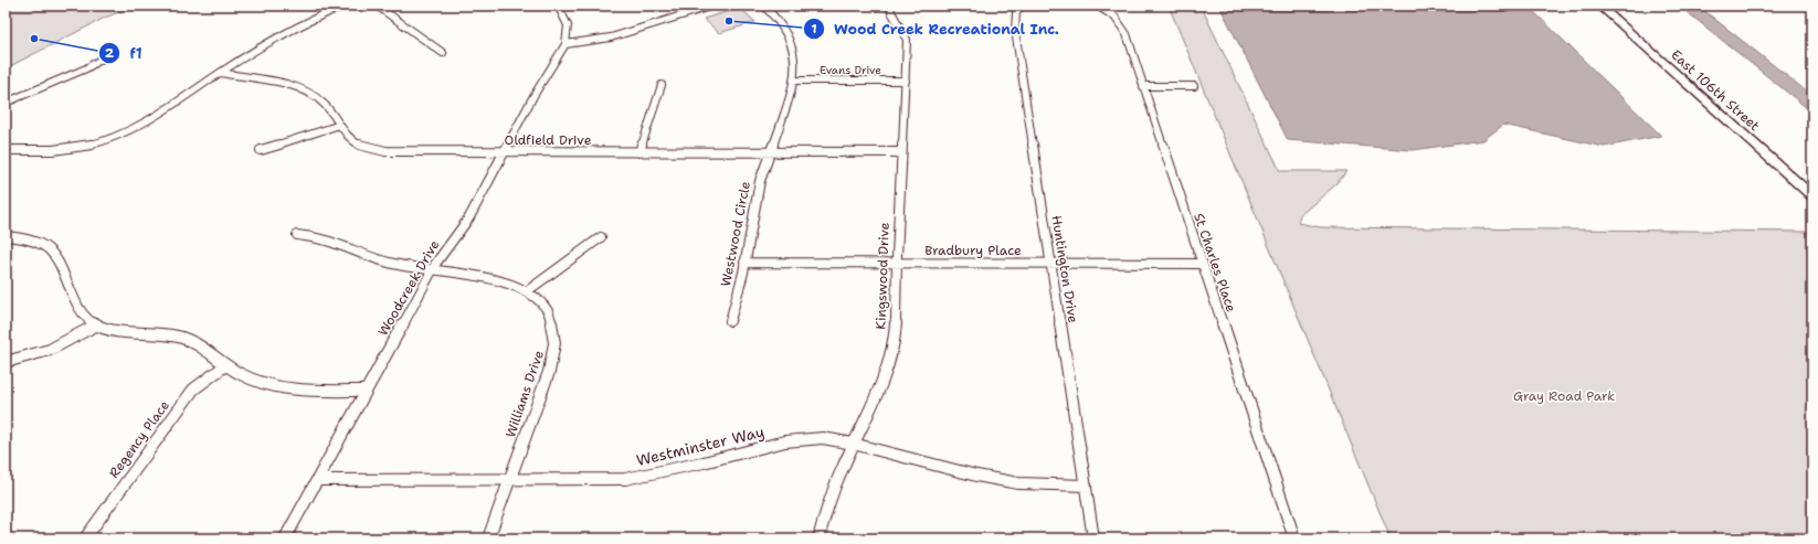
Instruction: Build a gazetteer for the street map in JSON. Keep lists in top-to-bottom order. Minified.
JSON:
{"streets":{"street":["Evans Drive","East 106th Street","Oldfield Drive","Westwood Circle","Bradbury Place","St Charles Place","Huntington Drive","Kingswood Drive","Woodcreek Drive","Williams Drive","Regency Place","Westminster Way"]},"crossings":[["Evans Drive","Westwood Circle"],["Evans Drive","Kingswood Drive"],["Oldfield Drive","Westwood Circle"],["Oldfield Drive","Kingswood Drive"],["Oldfield Drive","Woodcreek Drive"],["Westwood Circle","Bradbury Place"],["Bradbury Place","St Charles Place"],["Bradbury Place","Huntington Drive"],["Bradbury Place","Kingswood Drive"],["Huntington Drive","Westminster Way"],["Kingswood Drive","Westminster Way"],["Woodcreek Drive","Williams Drive"],["Woodcreek Drive","Westminster Way"],["Williams Drive","Westminster Way"]],"parks":["Gray Road Park"],"places":["Wood Creek Recreational Inc.","f1"]}
